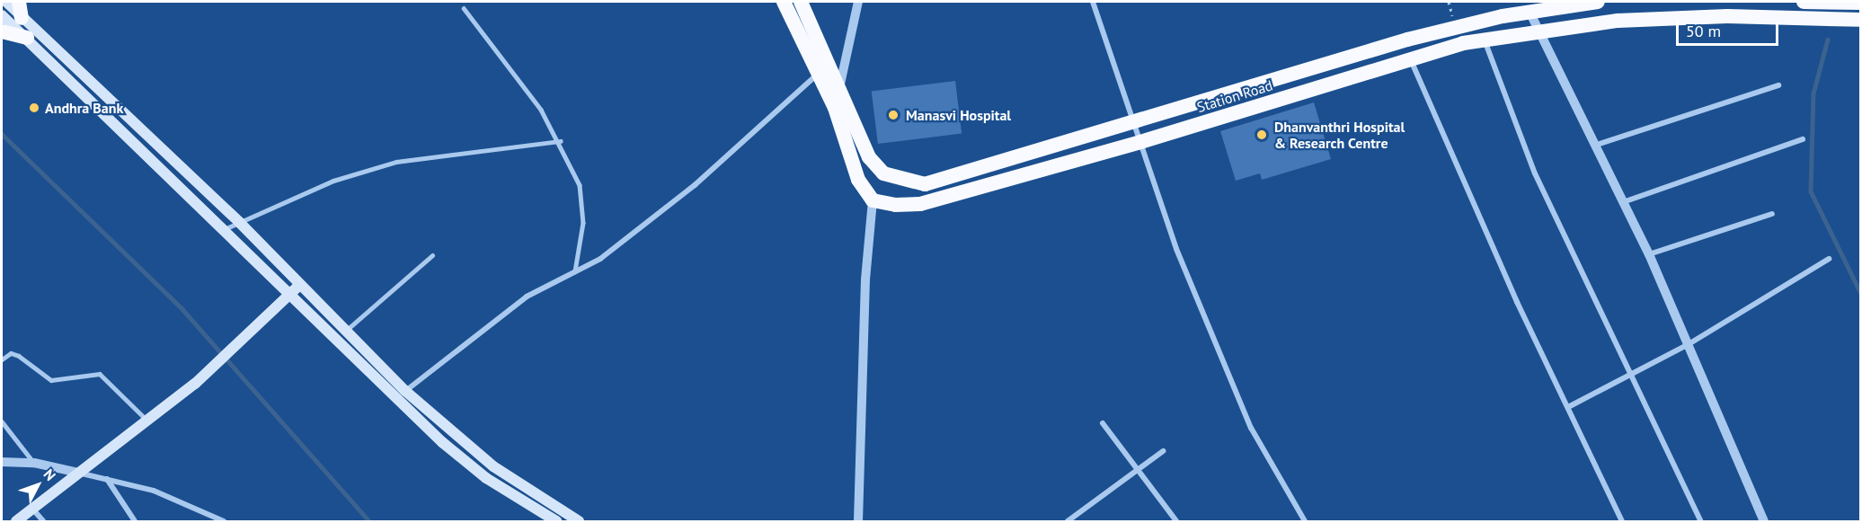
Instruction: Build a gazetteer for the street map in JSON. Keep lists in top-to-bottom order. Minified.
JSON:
{"streets":{"highway":["Station Road"]},"places":["Andhra Bank","Manasvi Hospital","Dhanvanthri Hospital & Research Centre"],"scale_bar":"50 m","north":"top right"}
